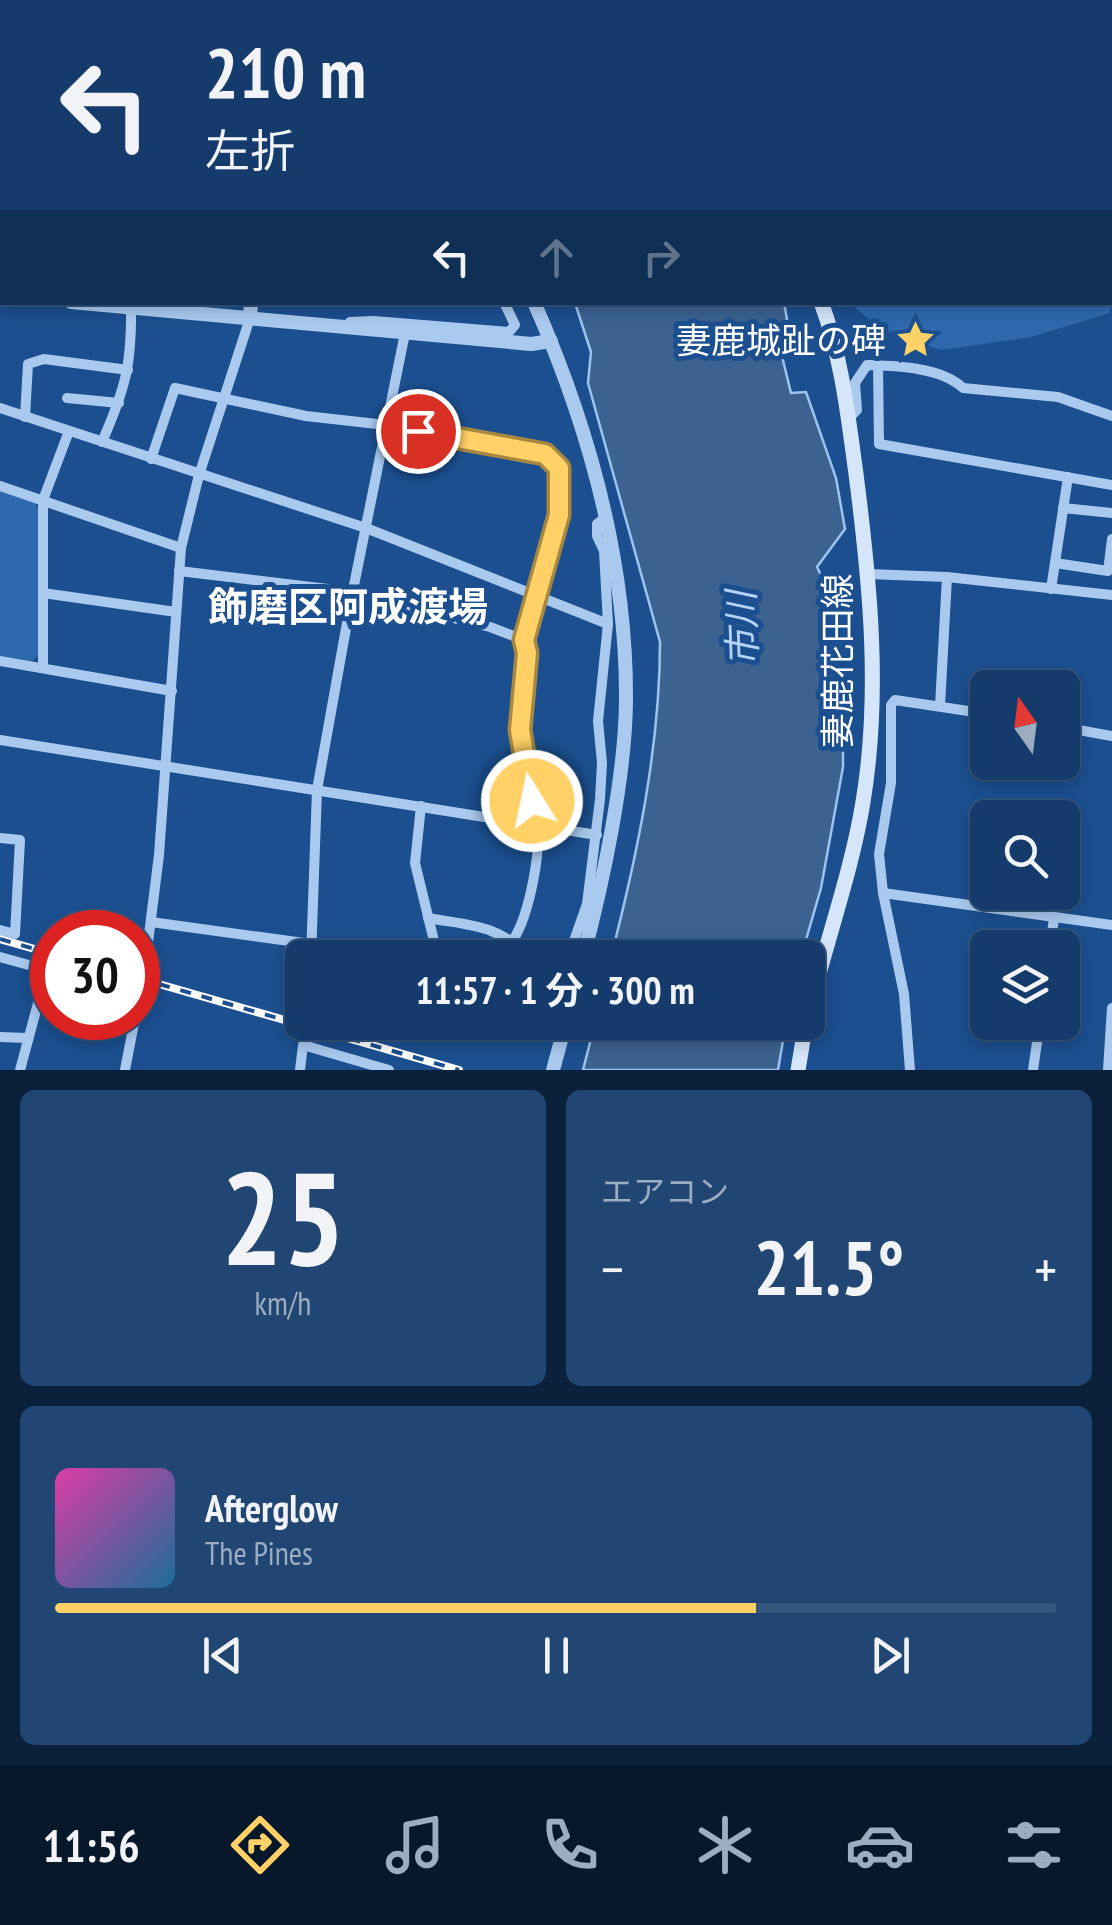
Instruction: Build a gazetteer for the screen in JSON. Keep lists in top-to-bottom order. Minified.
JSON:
{"streets":{"main road":["妻鹿花田線"]},"districts":["飾磨区阿成渡場"],"water":["市川"],"places":{"place":["妻鹿城趾の碑"]},"north":"top","page":{"turn":["210 m","左折"],"limit":"30","trip":"11:57 · 1 分 · 300 m","tile":[["25","km/h"],"エアコン"],"heat":["−","21.5°","+"],"song":["Afterglow","The Pines"],"tabs":"11:56"}}
